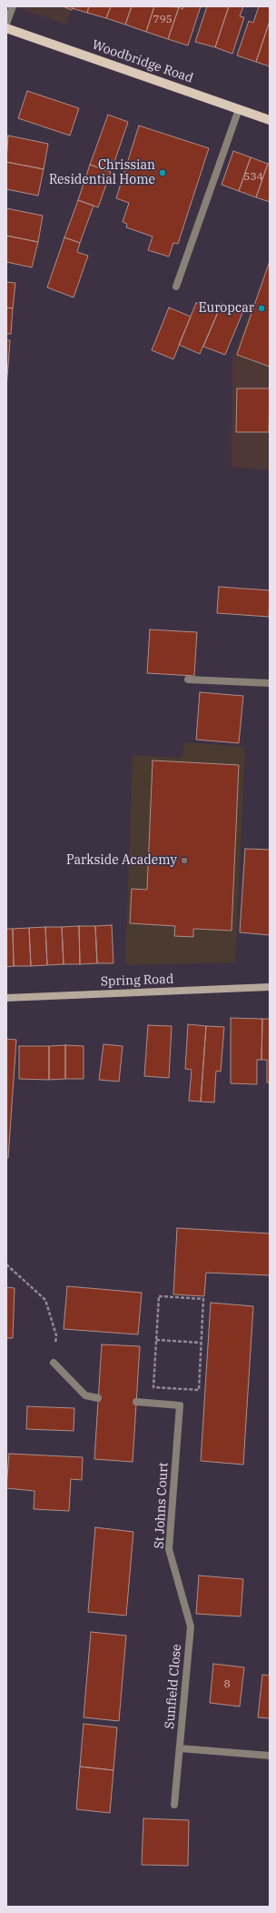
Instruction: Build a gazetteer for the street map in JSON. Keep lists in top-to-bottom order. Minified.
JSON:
{"streets":{"main road":["Woodbridge Road"],"street":["Spring Road","St Johns Court","Sunfield Close"]},"crossings":[["St Johns Court","Sunfield Close"]],"places":["Chrissian Residential Home","Europcar","Parkside Academy"],"house_numbers":["795","534","8"]}
